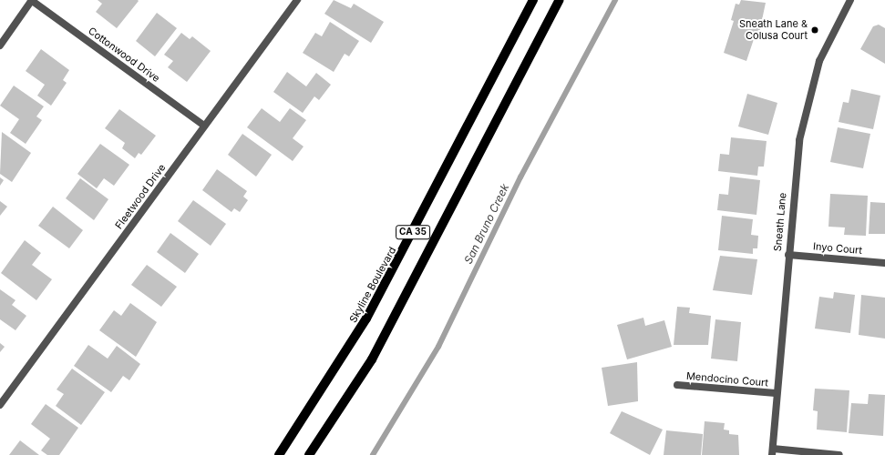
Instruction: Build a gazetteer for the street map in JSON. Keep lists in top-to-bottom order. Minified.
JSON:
{"streets":{"main road":["CA 35","Skyline Boulevard"],"street":["Cottonwood Drive","Fleetwood Drive","Sneath Lane","Inyo Court","Mendocino Court"]},"crossings":[["Cottonwood Drive","Fleetwood Drive"],["Sneath Lane","Inyo Court"],["Sneath Lane","Mendocino Court"]],"water":["San Bruno Creek"],"places":["Sneath Lane & Colusa Court"]}
